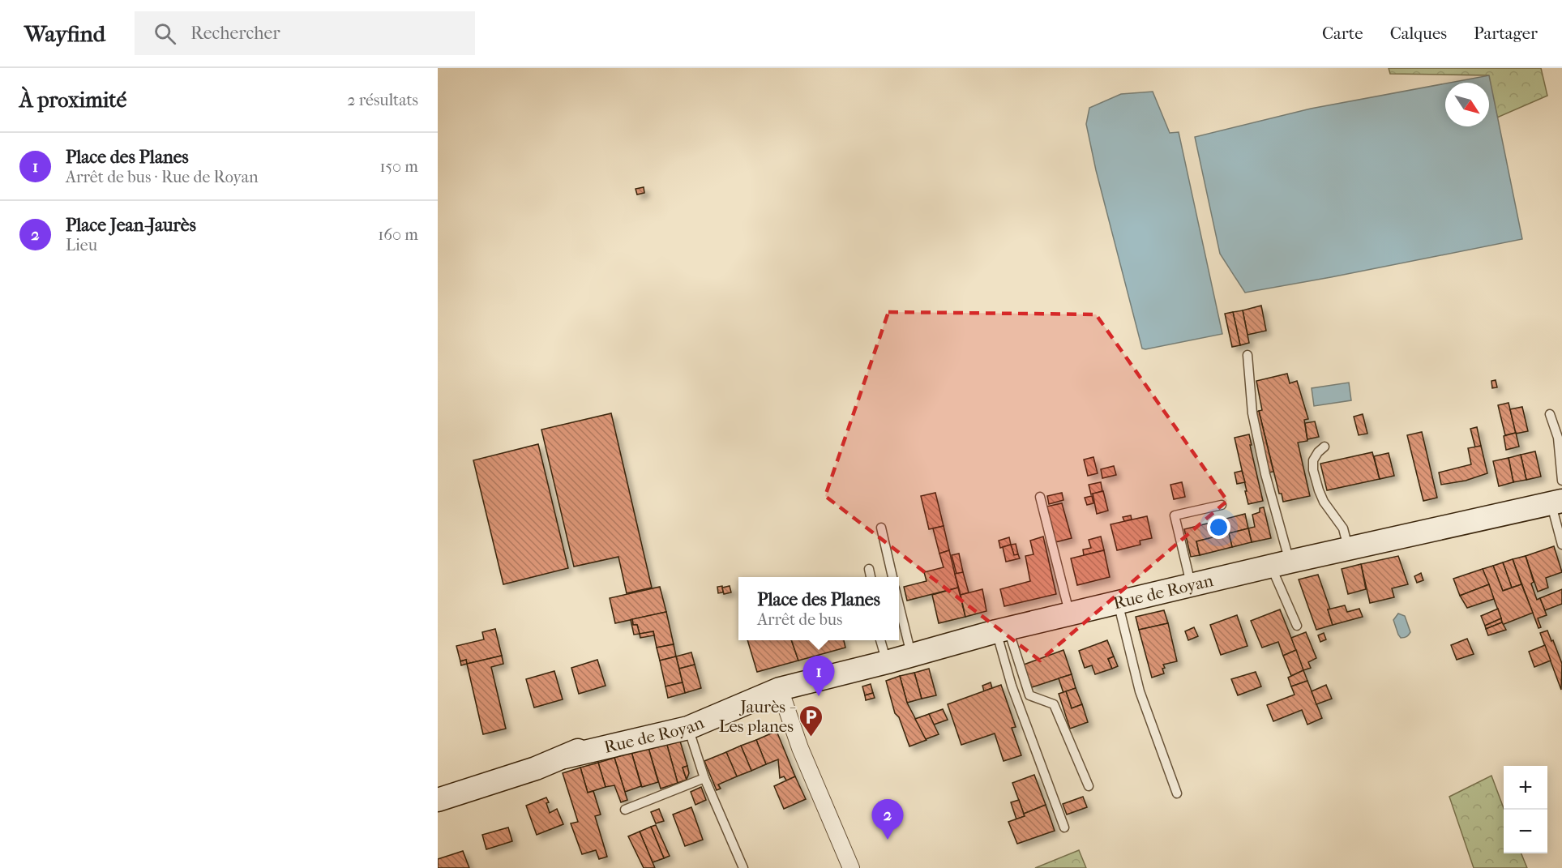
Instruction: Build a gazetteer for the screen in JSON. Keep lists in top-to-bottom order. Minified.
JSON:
{"streets":{"main road":["Rue de Royan"]},"places":{"parking":["Jaurès - Les planes"]},"north":"bottom right","page":{"header":"Wayfind","search":"Rechercher","nav":["Carte","Calques","Partager"],"heading":["À proximité","2 résultats"],"list":[{"mark":"1","name":"Place des Planes","note":"Arrêt de bus · Rue de Royan","value":"150 m"},{"mark":"2","name":"Place Jean-Jaurès","note":"Lieu","value":"160 m"}],"popup":["Place des Planes","Arrêt de bus"],"pins":["1","2"],"map_buttons":["+","−"]}}
